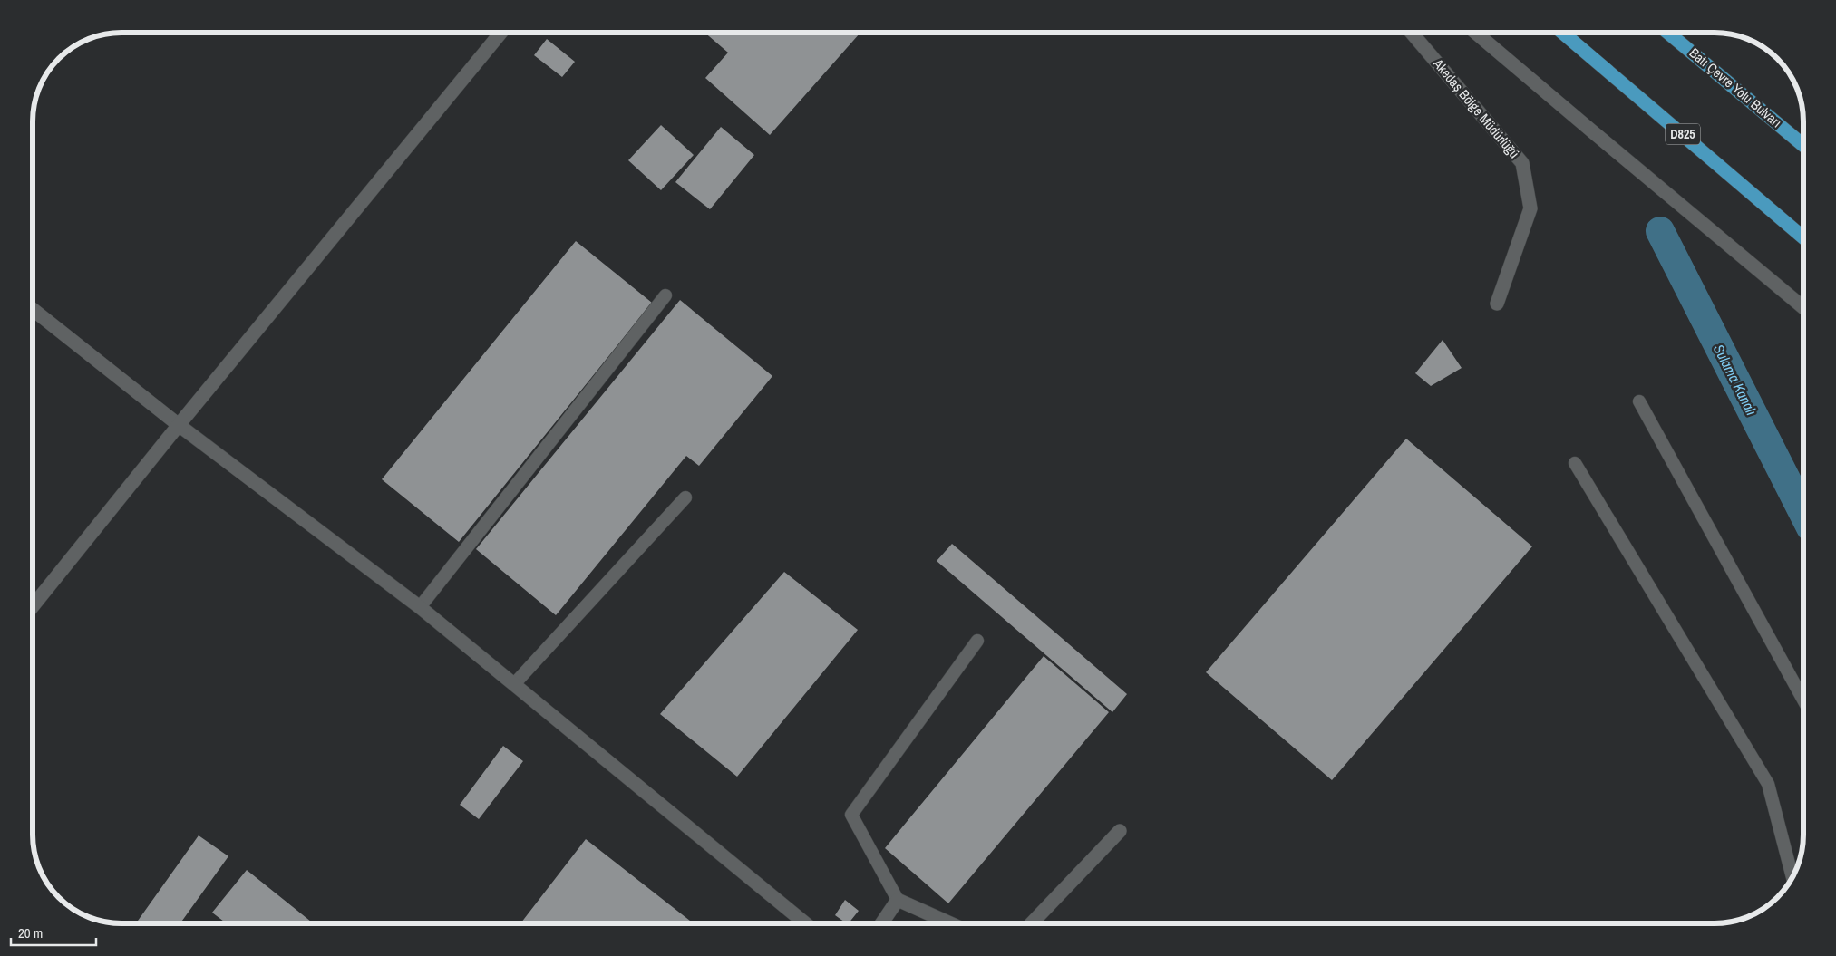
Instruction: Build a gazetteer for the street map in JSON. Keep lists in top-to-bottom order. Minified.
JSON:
{"streets":{"highway":["Batı Çevre Yolu Bulvarı","D825"],"street":["Akedaş Bölge Müdürlüğü"]},"water":["Sulama Kanalı"],"scale_bar":"20 m"}
